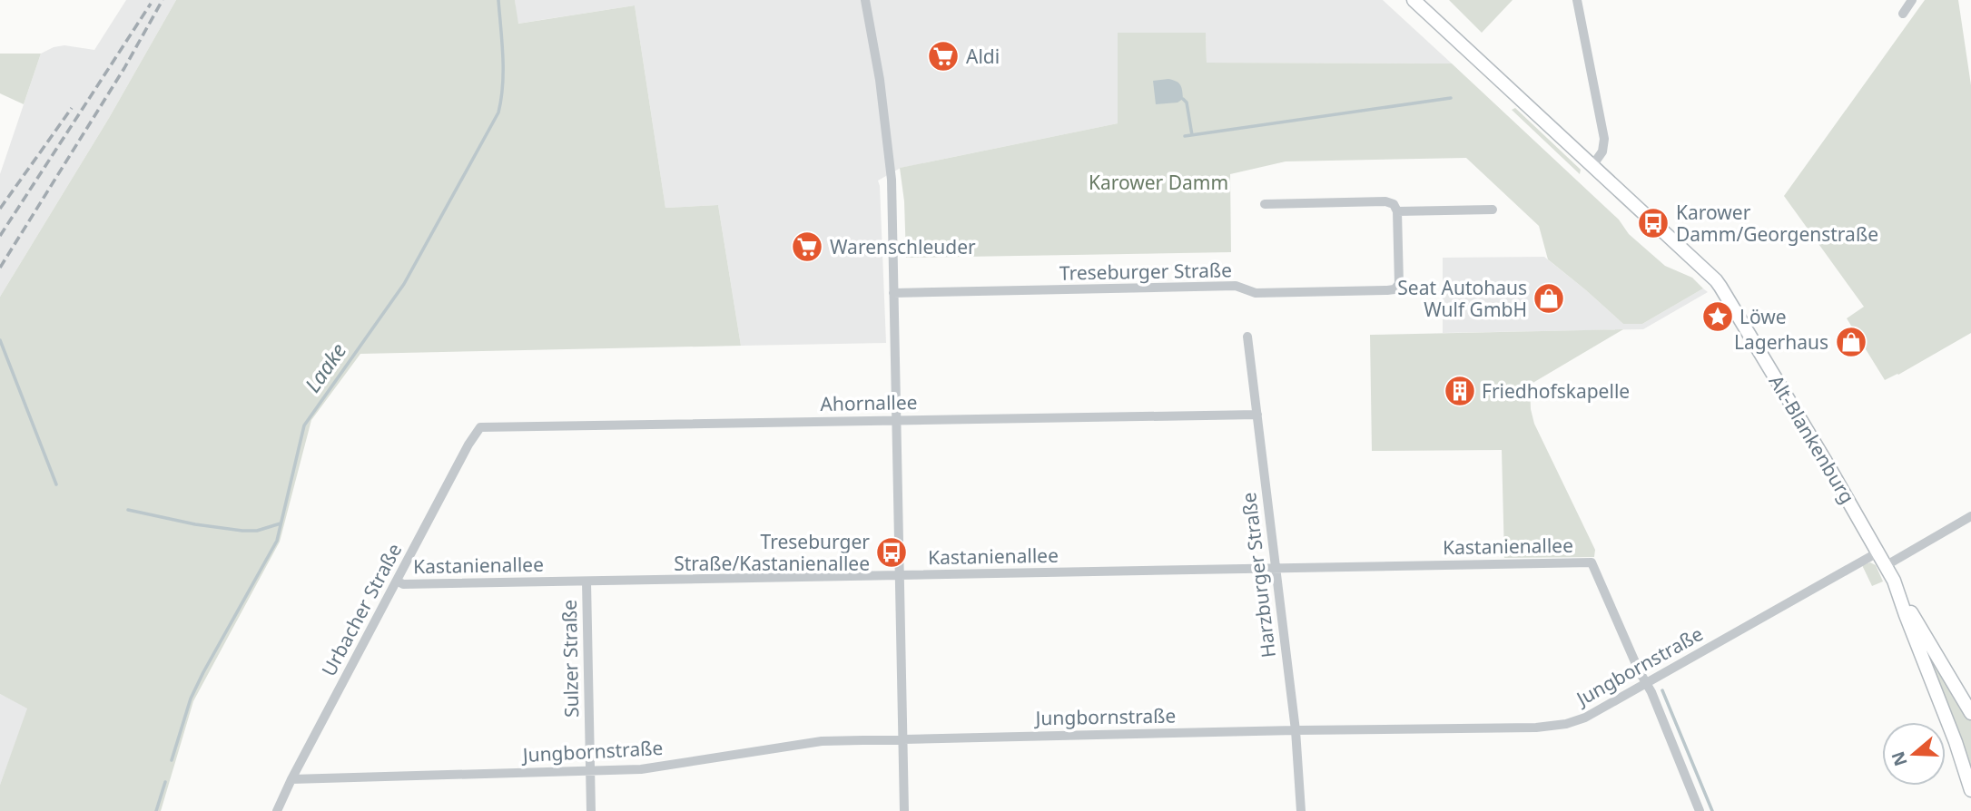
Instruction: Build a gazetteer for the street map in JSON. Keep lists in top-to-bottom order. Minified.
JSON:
{"streets":{"main road":["Alt-Blankenburg"],"street":["Treseburger Straße","Ahornallee","Kastanienallee","Harzburger Straße","Urbacher Straße","Sulzer Straße","Jungbornstraße"]},"crossings":[["Ahornallee","Harzburger Straße"],["Ahornallee","Urbacher Straße"],["Alt-Blankenburg","Jungbornstraße"],["Kastanienallee","Harzburger Straße"],["Kastanienallee","Urbacher Straße"],["Kastanienallee","Sulzer Straße"],["Kastanienallee","Jungbornstraße"],["Harzburger Straße","Jungbornstraße"],["Urbacher Straße","Jungbornstraße"],["Sulzer Straße","Jungbornstraße"]],"water":["Laake"],"parks":["Karower Damm"],"places":{"supermarket":["Aldi","Warenschleuder"],"bus stop":["Karower Damm/Georgenstraße","Treseburger Straße/Kastanienallee"],"shop":["Seat Autohaus Wulf GmbH","Lagerhaus"],"place":["Löwe"],"building":["Friedhofskapelle"]},"north":"left"}
